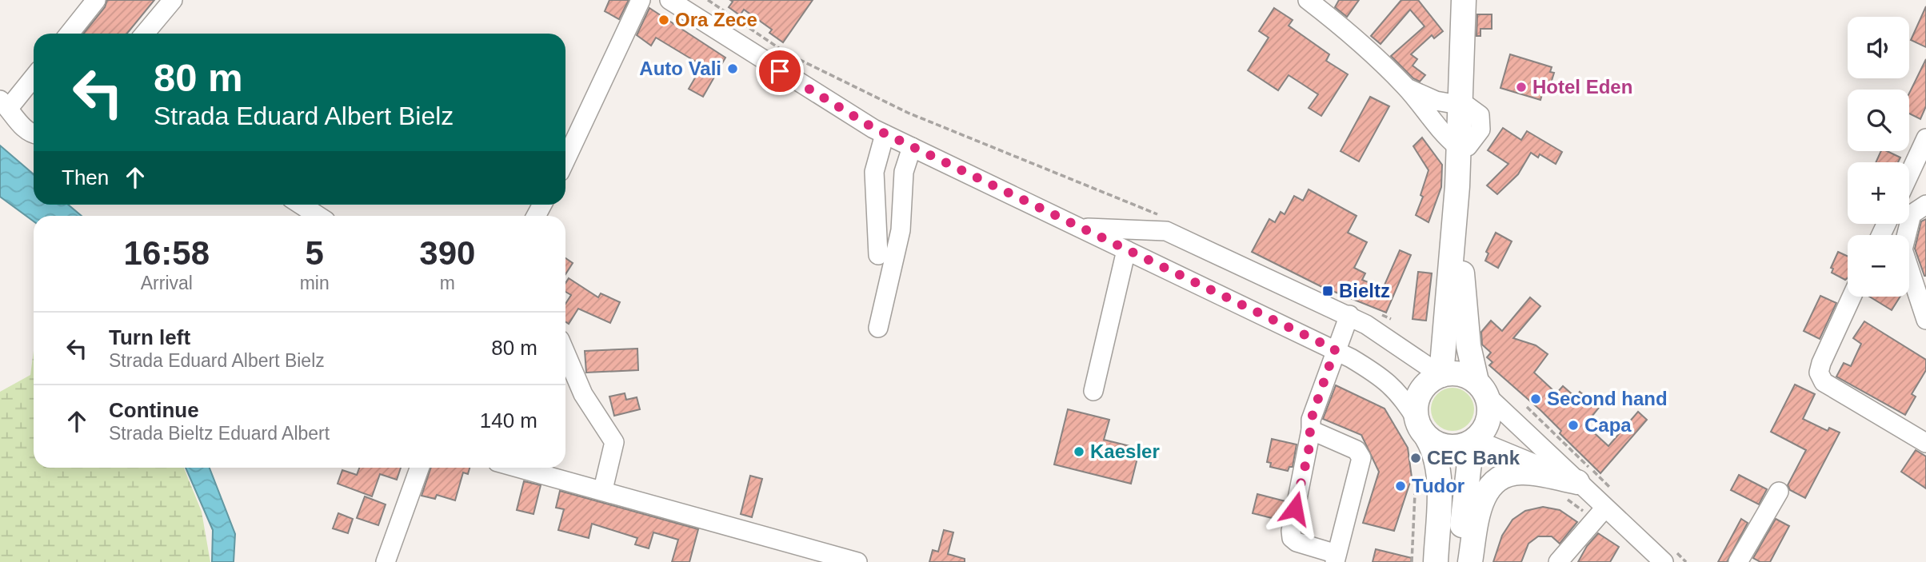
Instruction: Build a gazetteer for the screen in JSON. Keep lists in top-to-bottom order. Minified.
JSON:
{"places":{"other":["Ora Zece","Auto Vali","Hotel Eden","Second hand","Capa","Kaesler","CEC Bank","Tudor"],"transit":["Bieltz"]},"page":{"map_buttons":["+","−"],"turn":["80 m","Strada Eduard Albert Bielz"],"then":"Then","eta":["16:58","Arrival","5","min","390","m"],"list":[{"name":"Turn left","note":"Strada Eduard Albert Bielz","value":"80 m"},{"name":"Continue","note":"Strada Bieltz Eduard Albert","value":"140 m"}]}}
